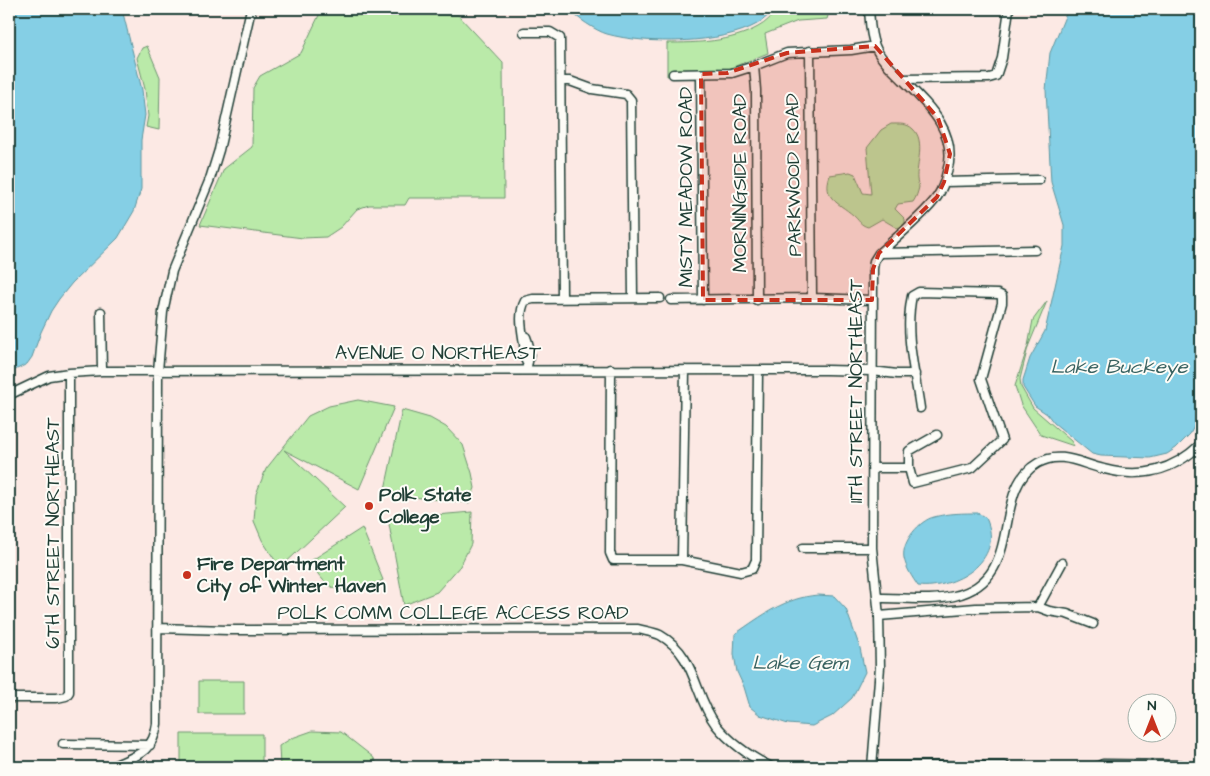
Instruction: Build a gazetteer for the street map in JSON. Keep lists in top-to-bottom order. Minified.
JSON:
{"streets":{"street":["PARKWOOD ROAD","MORNINGSIDE ROAD","MISTY MEADOW ROAD","AVENUE O NORTHEAST","11TH STREET NORTHEAST","6TH STREET NORTHEAST","POLK COMM COLLEGE ACCESS ROAD"]},"crossings":[["AVENUE O NORTHEAST","11TH STREET NORTHEAST"],["AVENUE O NORTHEAST","6TH STREET NORTHEAST"]],"water":["Lake Buckeye","Lake Gem"],"places":["Polk State College","Fire Department City of Winter Haven"],"north":"top"}
